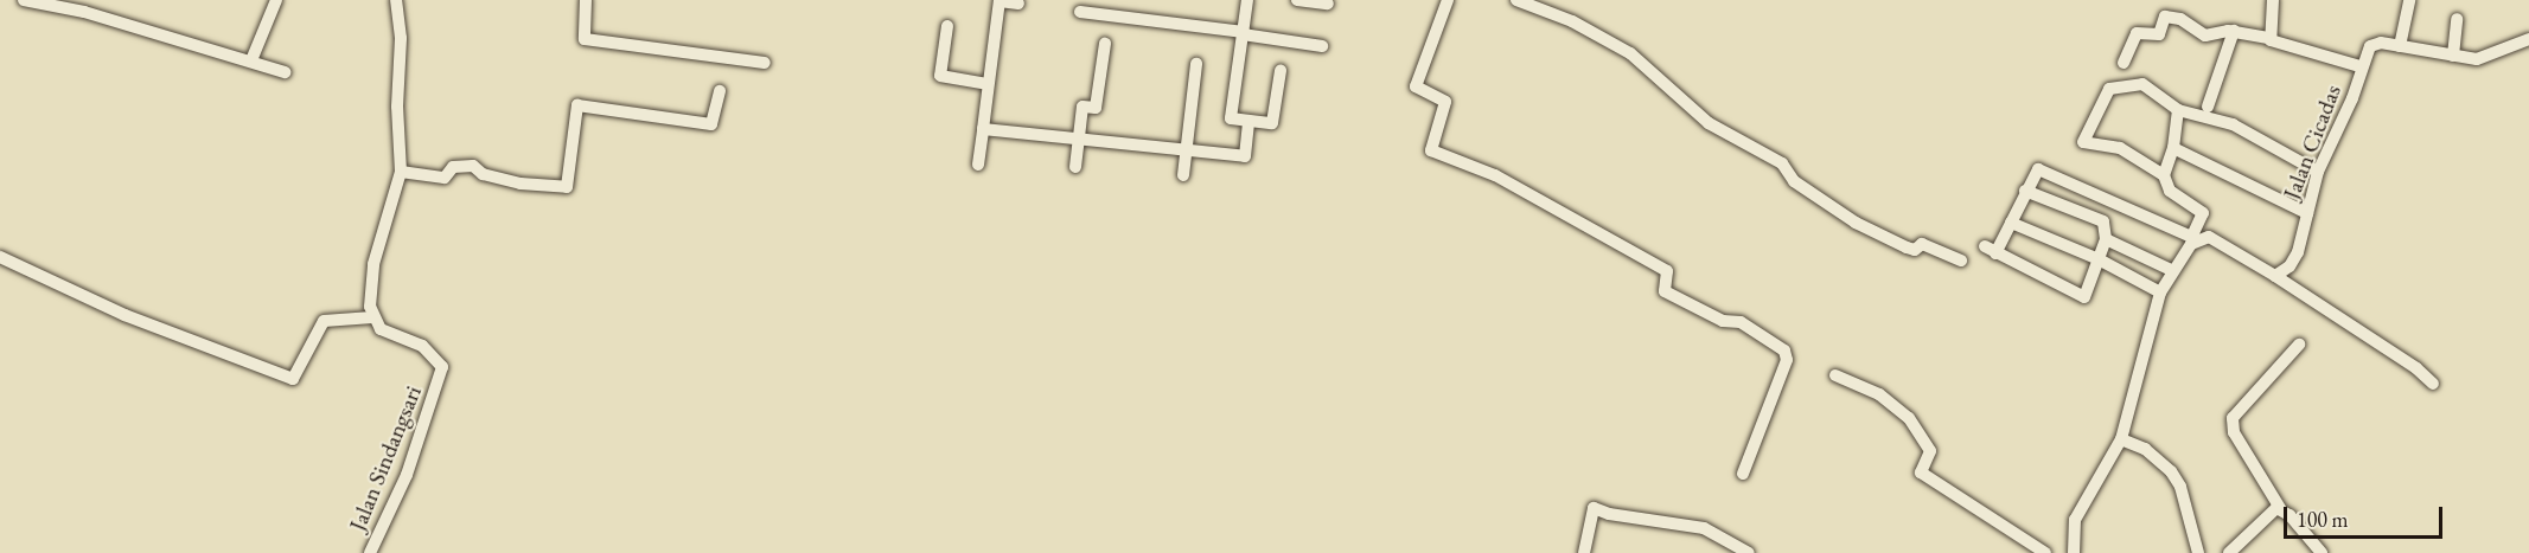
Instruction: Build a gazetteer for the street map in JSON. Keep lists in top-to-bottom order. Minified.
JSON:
{"streets":{"street":["Jalan Cicadas","Jalan Sindangsari"]},"scale_bar":"100 m"}
